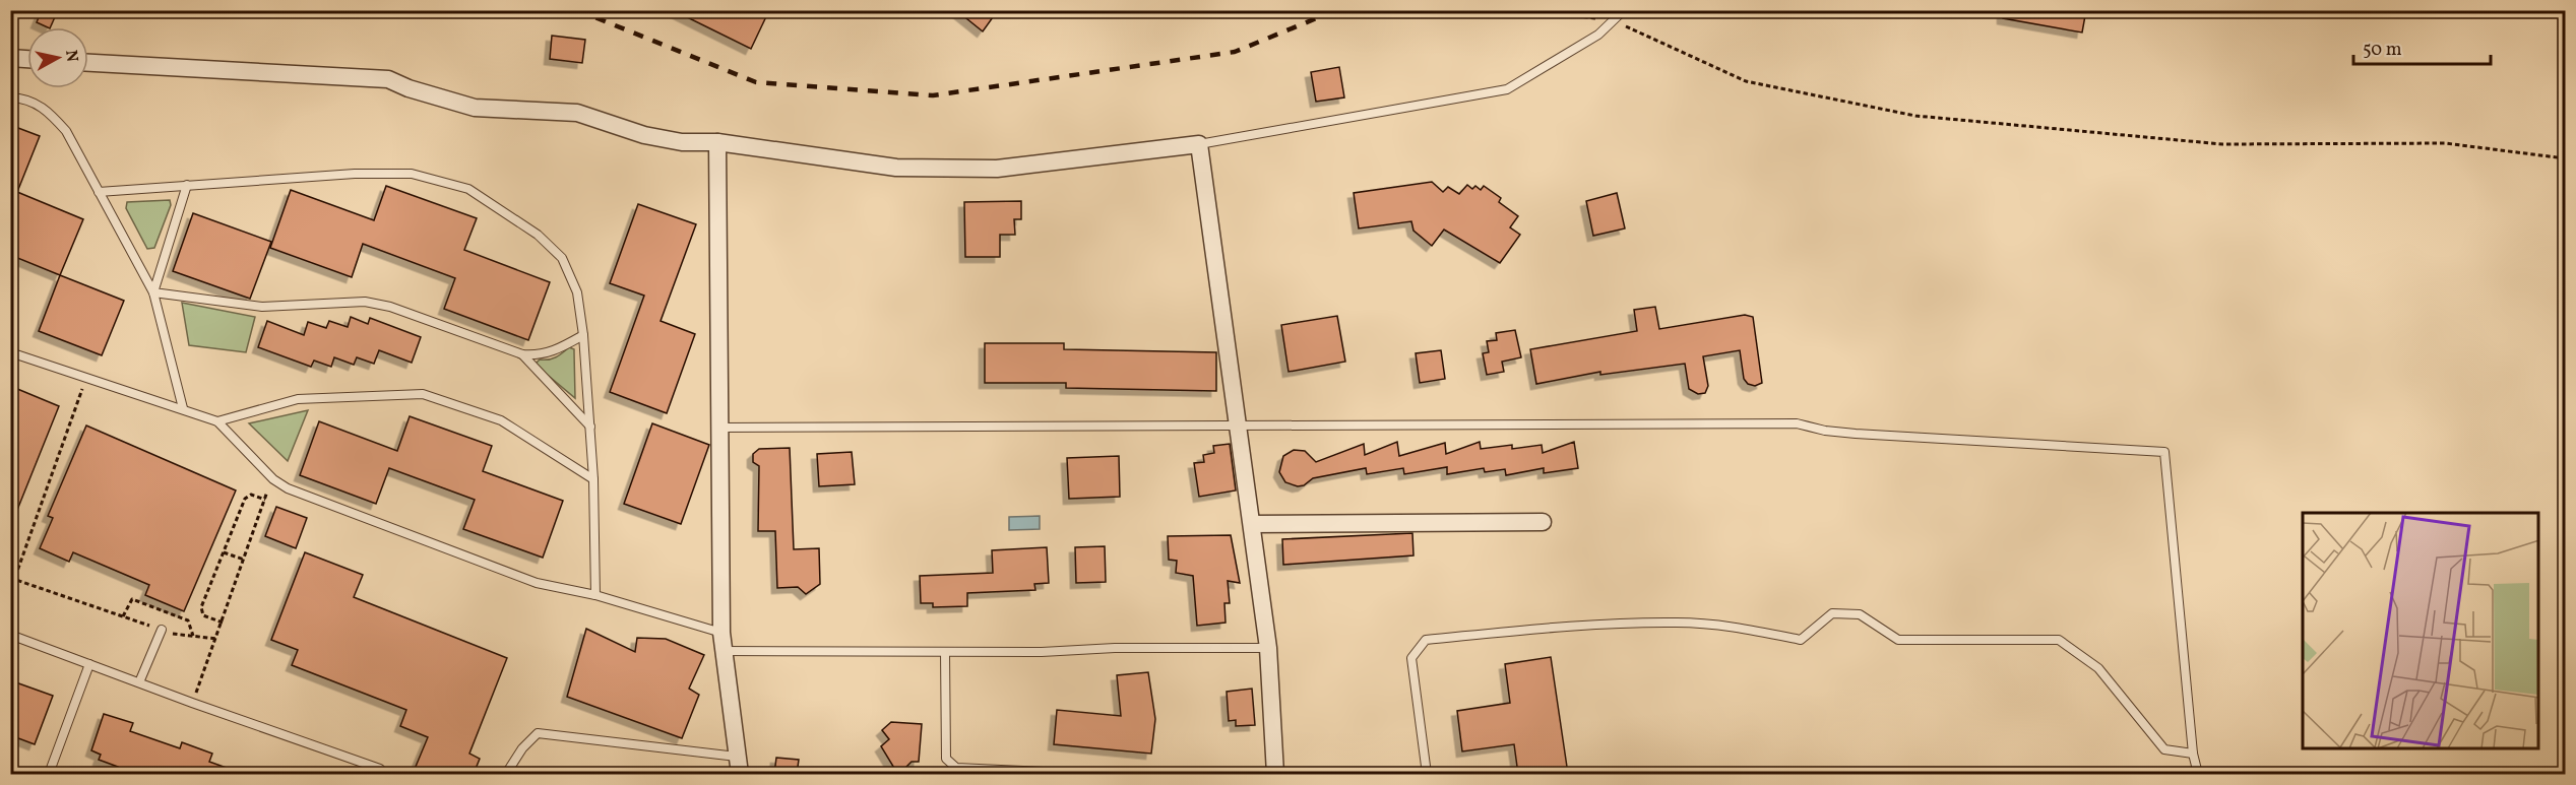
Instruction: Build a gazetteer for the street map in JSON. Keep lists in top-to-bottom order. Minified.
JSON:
{"scale_bar":"50 m","north":"right"}
